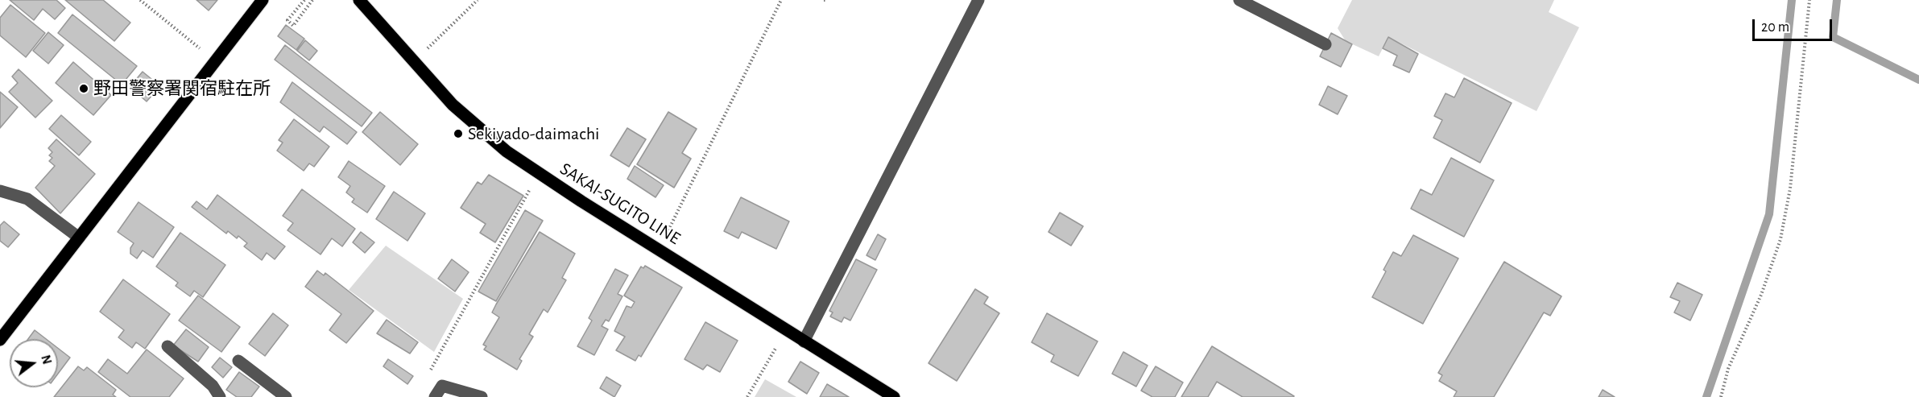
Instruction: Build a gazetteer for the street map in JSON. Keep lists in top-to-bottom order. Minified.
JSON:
{"streets":{"main road":["SAKAI-SUGITO LINE"]},"places":["野田警察署関宿駐在所","Sekiyado-daimachi"],"scale_bar":"20 m","north":"right"}
